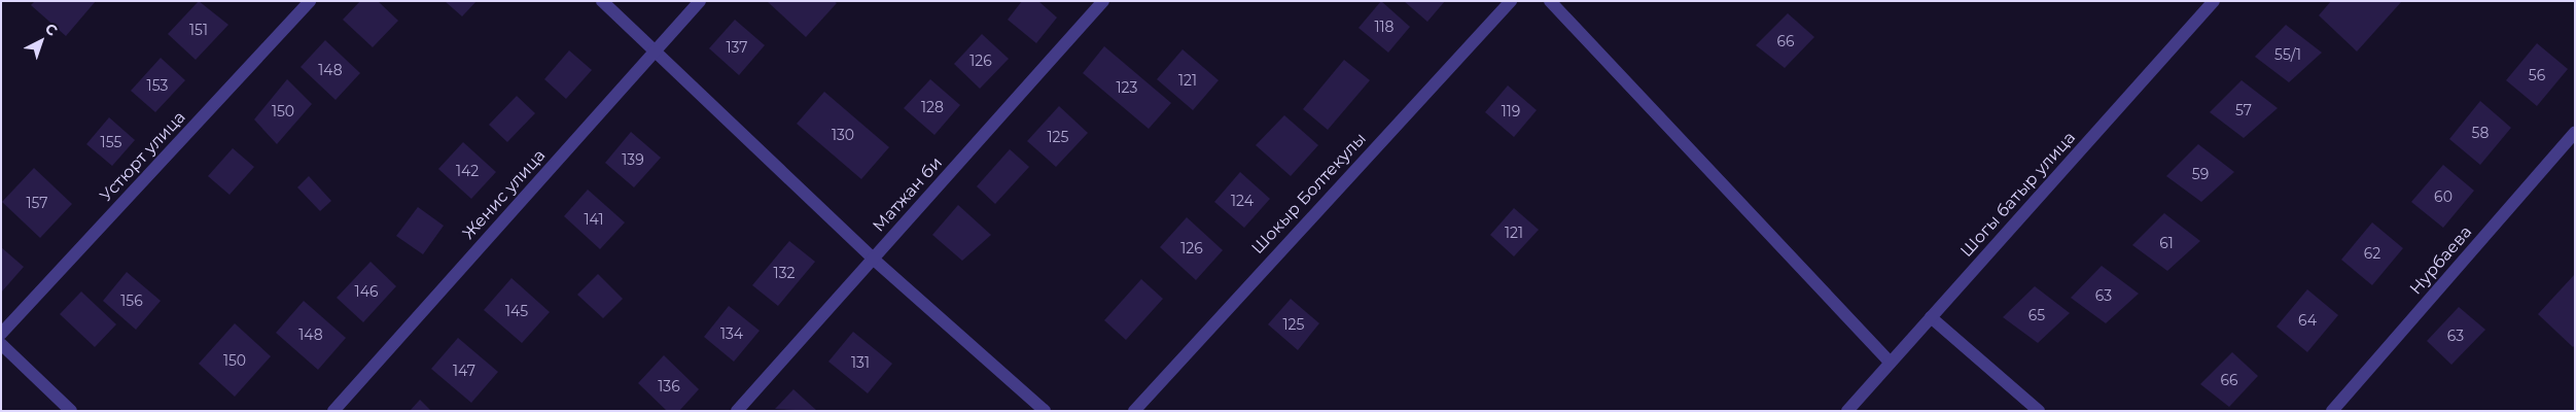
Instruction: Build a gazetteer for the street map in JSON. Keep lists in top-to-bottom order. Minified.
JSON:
{"streets":{"street":["Устюрт улица","Шокыр Болтекулы","Женис улица","Матжан би","Шогы батыр улица","Нурбаева"]},"house_numbers":["118","151","66","137","55/1","126","148","56","121","153","123","128","57","150","119","58","130","125","155","139","142","59","60","124","157","141","121","61","126","62","132","146","63","156","145","65","64","125","134","148","63","150","131","147","66","136"],"north":"top right"}
